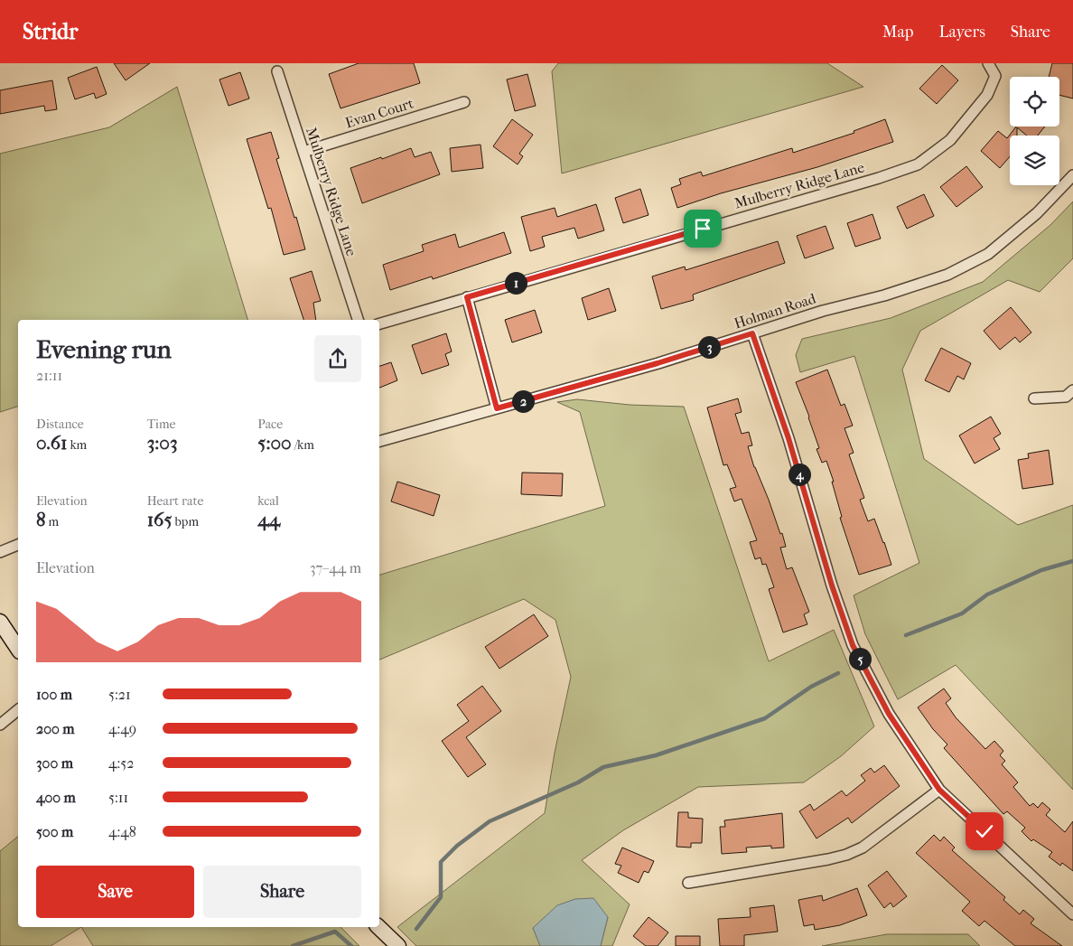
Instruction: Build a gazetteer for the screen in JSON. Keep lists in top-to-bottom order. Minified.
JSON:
{"streets":{"street":["Evan Court","Mulberry Ridge Lane","Holman Road"]},"crossings":[["Evan Court","Mulberry Ridge Lane"]],"page":{"header":"Stridr","nav":["Map","Layers","Share"],"pins":["1","3","2","4","5"],"heading":["Evening run","21:11"],"stats":[["Distance","0.61 km"],["Time","3:03"],["Pace","5:00 /km"],["Elevation","8 m"],["Heart rate","165 bpm"],["kcal","44"]],"chart":["Elevation","37–44 m"],"list":[{"name":"100 m","note":"5:21"},{"name":"200 m","note":"4:49"},{"name":"300 m","note":"4:52"},{"name":"400 m","note":"5:11"},{"name":"500 m","note":"4:48"}],"buttons":["Save","Share"]}}
